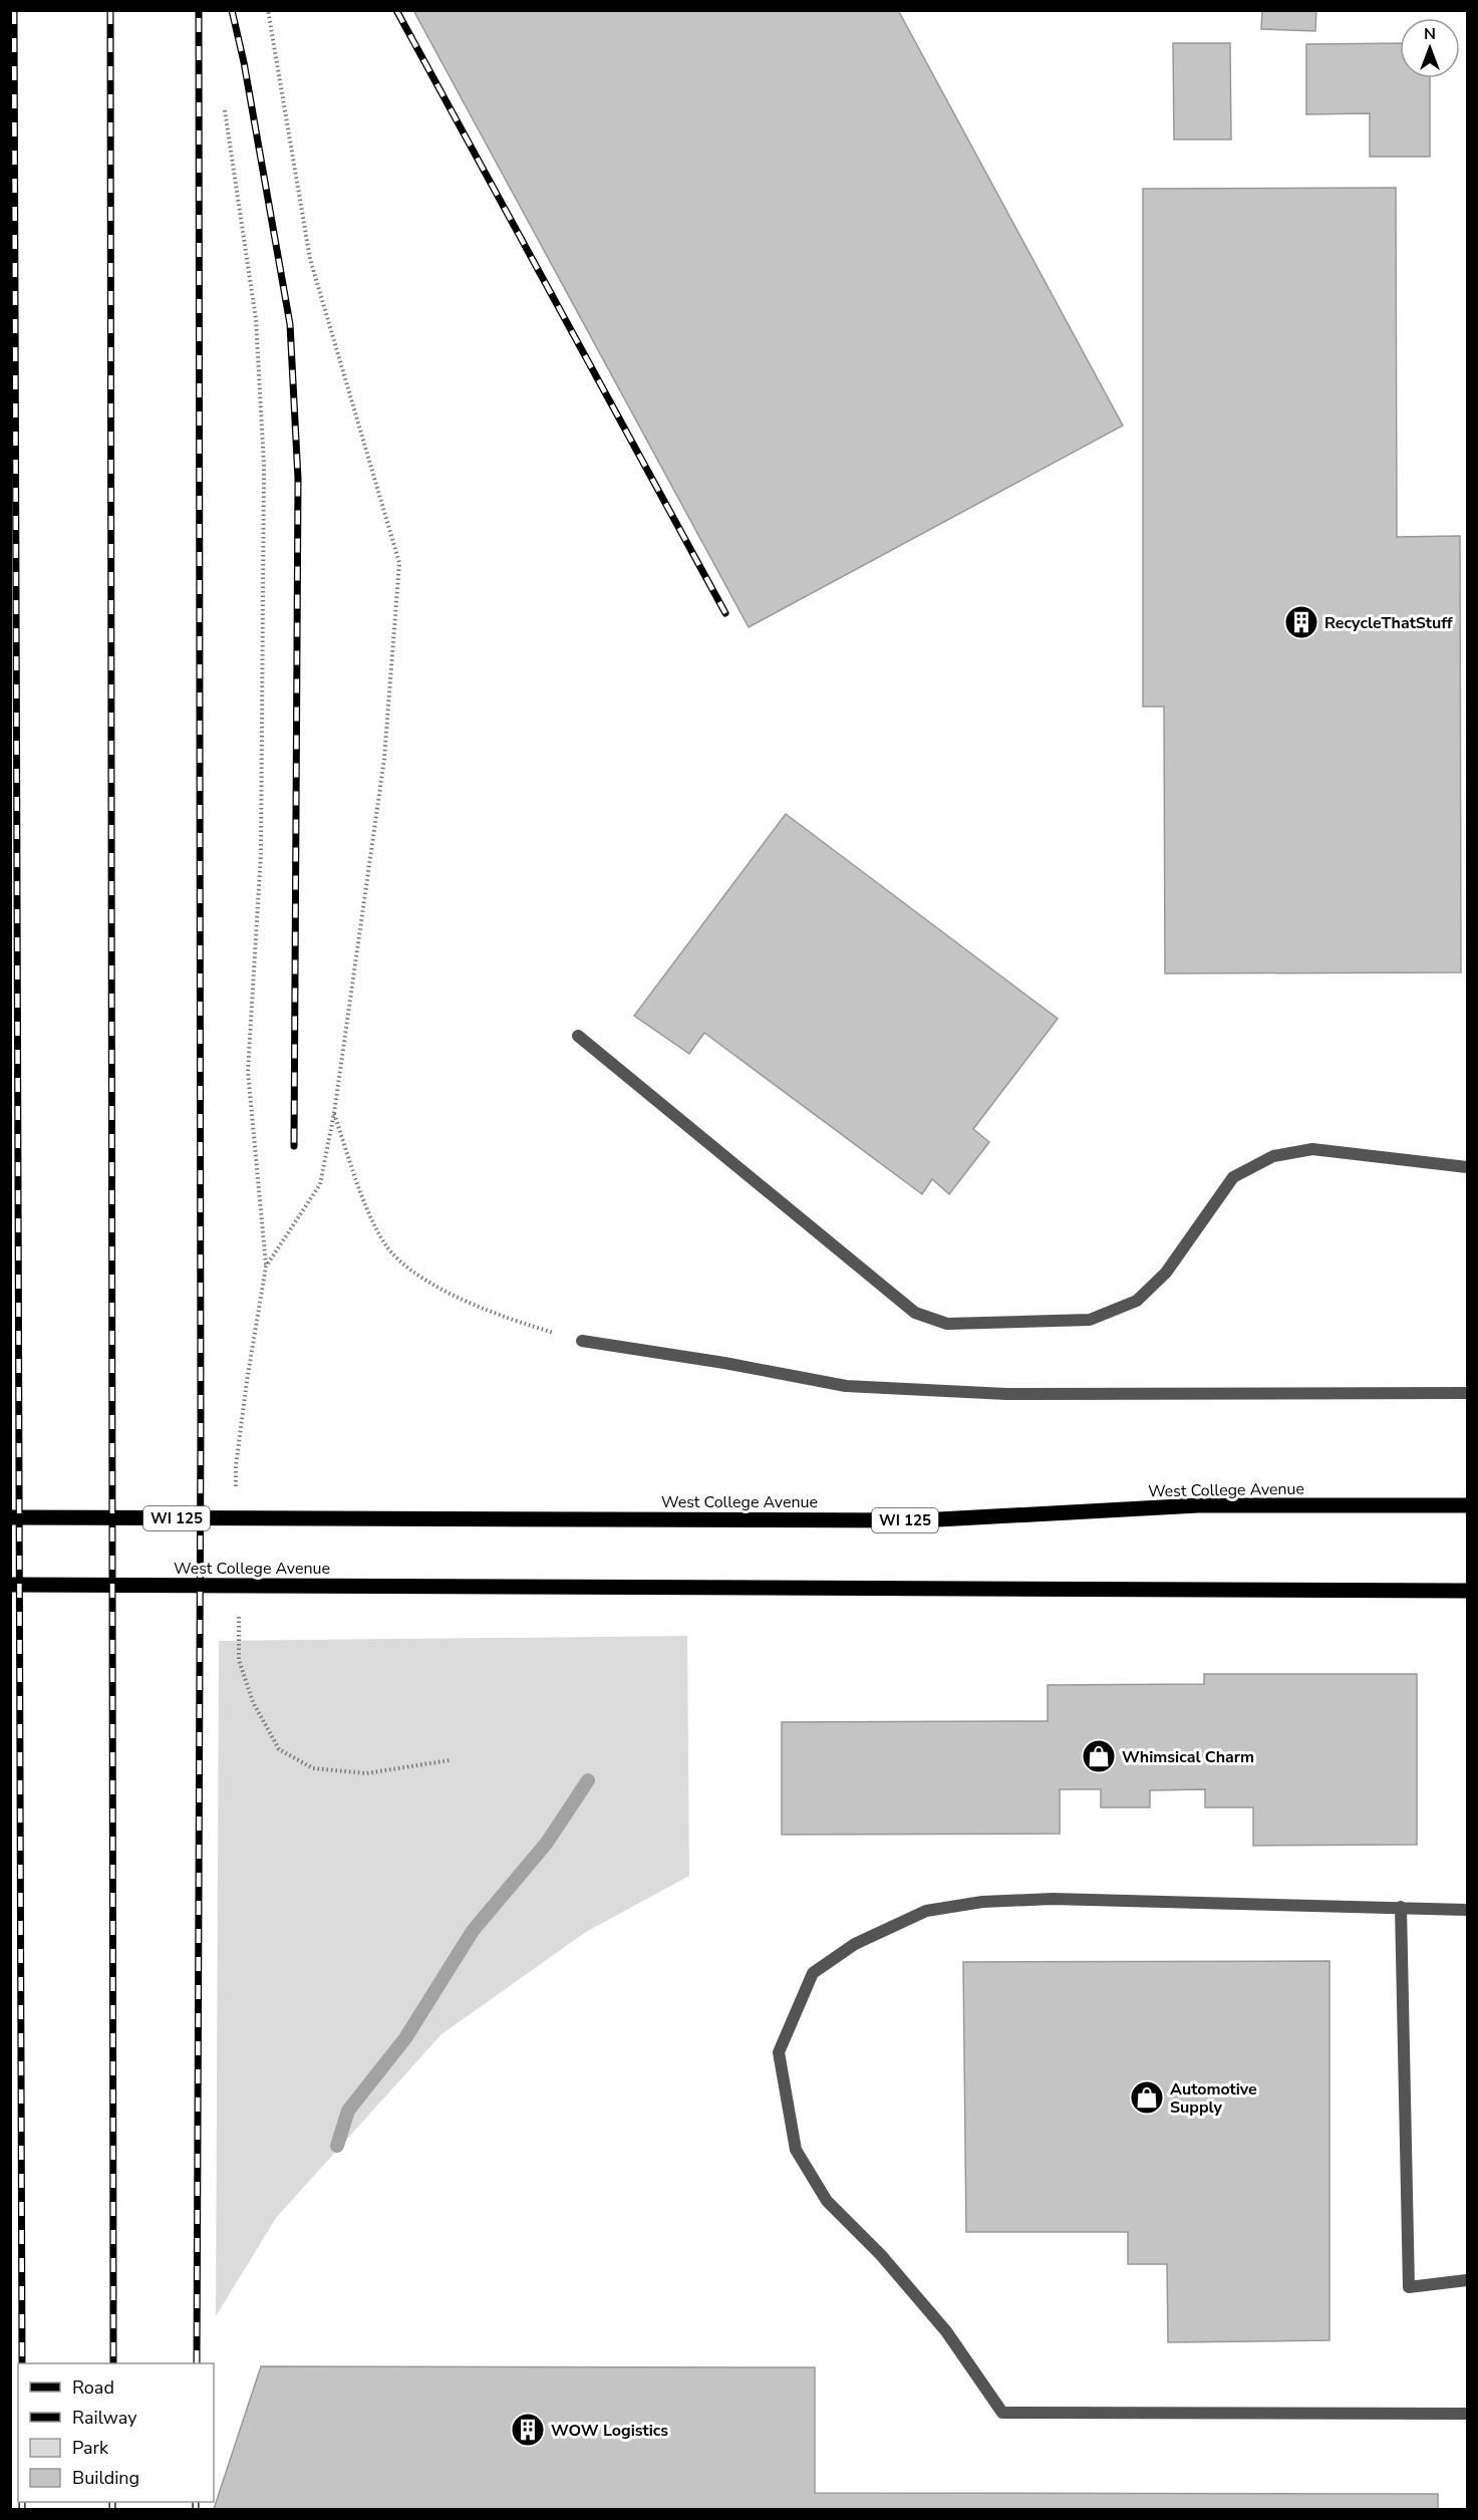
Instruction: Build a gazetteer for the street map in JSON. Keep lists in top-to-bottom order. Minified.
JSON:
{"streets":{"main road":["West College Avenue","WI 125"]},"places":{"building":["RecycleThatStuff","WOW Logistics"],"shop":["Whimsical Charm","Automotive Supply"]},"legend":["Road","Railway","Park","Building"],"north":"top"}
